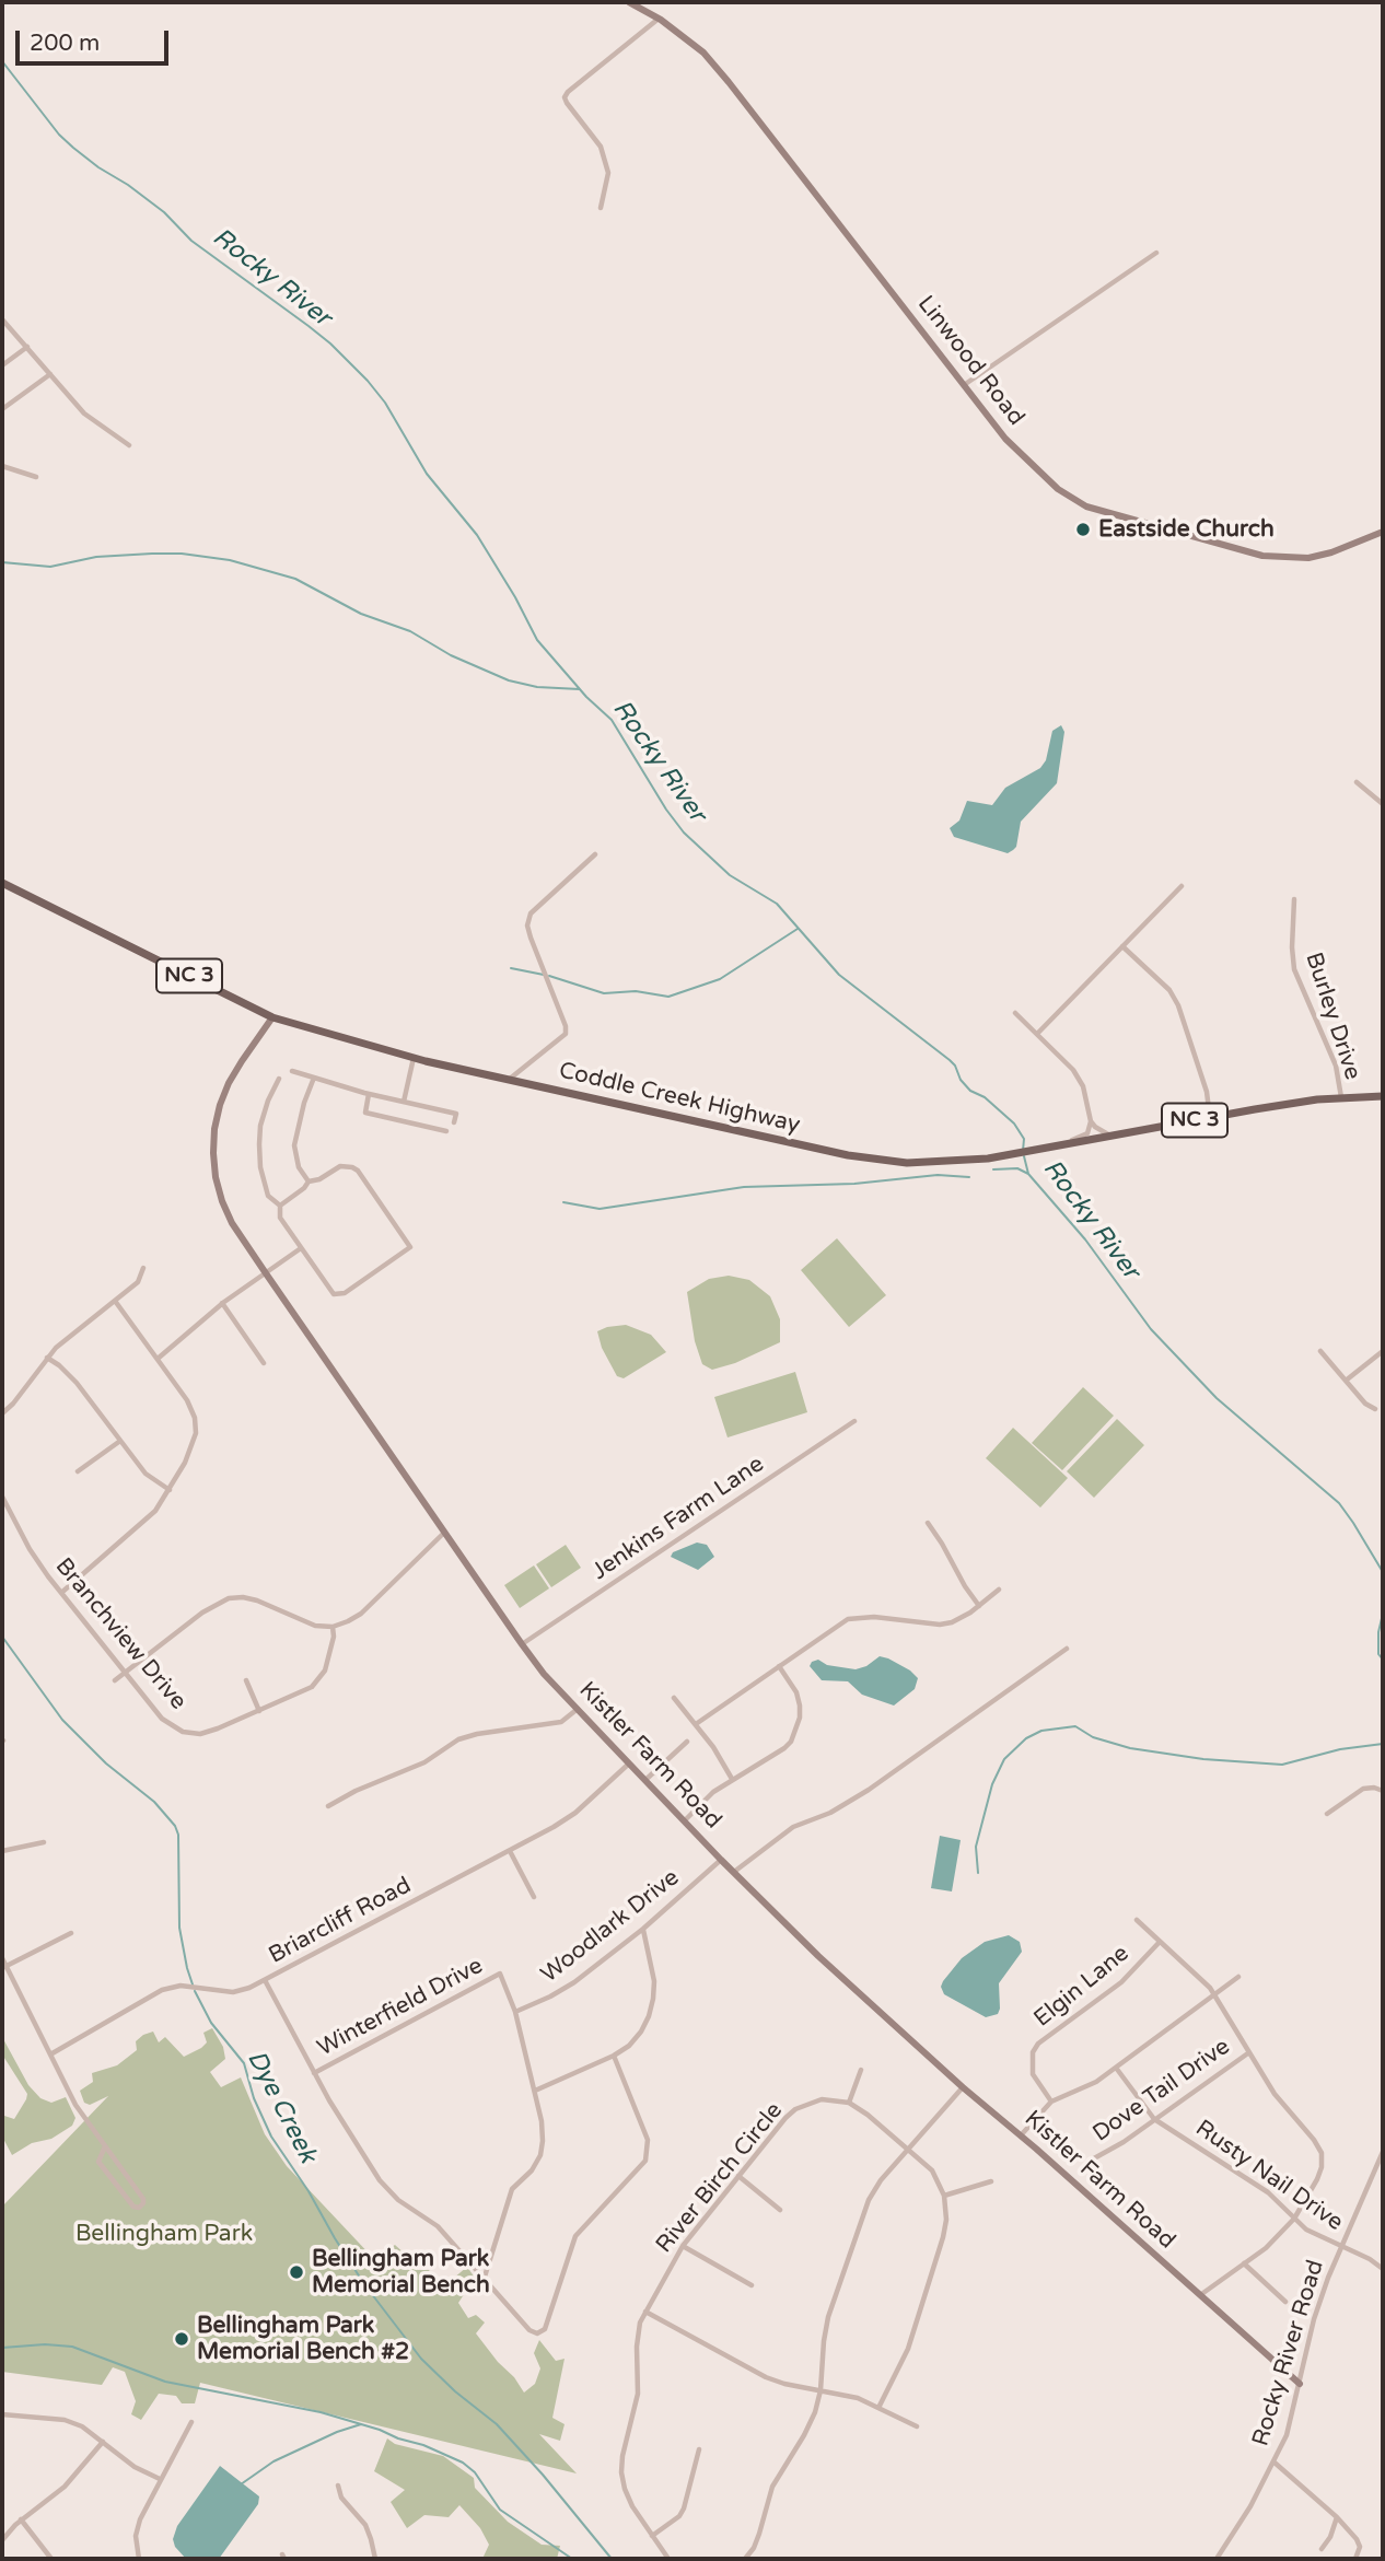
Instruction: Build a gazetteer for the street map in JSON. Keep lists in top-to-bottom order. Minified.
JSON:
{"streets":{"main road":["NC 3","Coddle Creek Highway"],"street":["Linwood Road","Burley Drive","Jenkins Farm Lane","Branchview Drive","Kistler Farm Road","Briarcliff Road","Woodlark Drive","Elgin Lane","Winterfield Drive","Dove Tail Drive","Rusty Nail Drive","River Birch Circle","Rocky River Road"]},"crossings":[["Burley Drive","Coddle Creek Highway"],["Coddle Creek Highway","Kistler Farm Road"],["Jenkins Farm Lane","Kistler Farm Road"],["Kistler Farm Road","Briarcliff Road"],["Kistler Farm Road","Woodlark Drive"],["Kistler Farm Road","Rocky River Road"],["Woodlark Drive","Winterfield Drive"],["Dove Tail Drive","Rusty Nail Drive"],["Rusty Nail Drive","Rocky River Road"]],"water":["Rocky River","Dye Creek"],"parks":["Bellingham Park"],"places":["Eastside Church","Bellingham Park Memorial Bench","Bellingham Park Memorial Bench #2"],"scale_bar":"200 m"}
